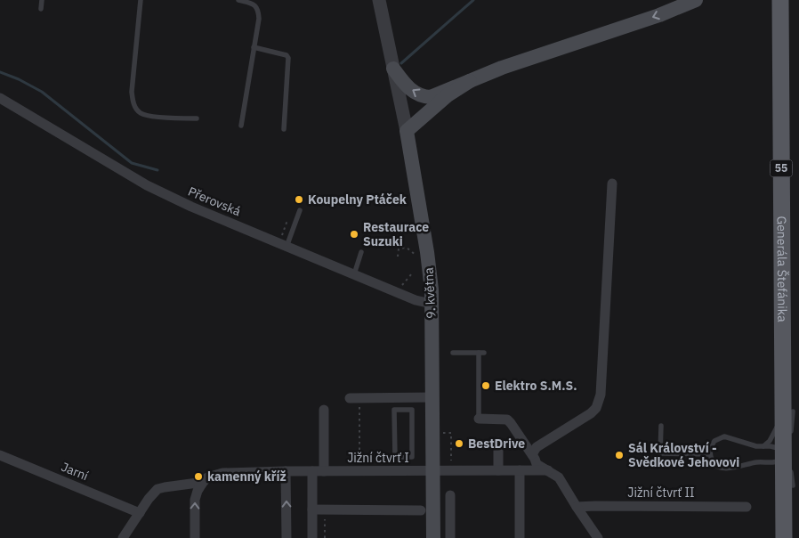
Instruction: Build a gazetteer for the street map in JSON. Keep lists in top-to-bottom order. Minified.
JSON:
{"streets":{"main road":["55","Generála Štefánika","9. května"],"street":["Přerovská","Jižní čtvrť I","Jarní","Jižní čtvrť II"]},"crossings":[["Přerovská","9. května"],["9. května","Jižní čtvrť I"],["Jižní čtvrť I","Jarní"]],"places":["Koupelny Ptáček","Restaurace Suzuki","Elektro S.M.S.","BestDrive","Sál Království - Svědkové Jehovovi","kamenný kříž"]}
